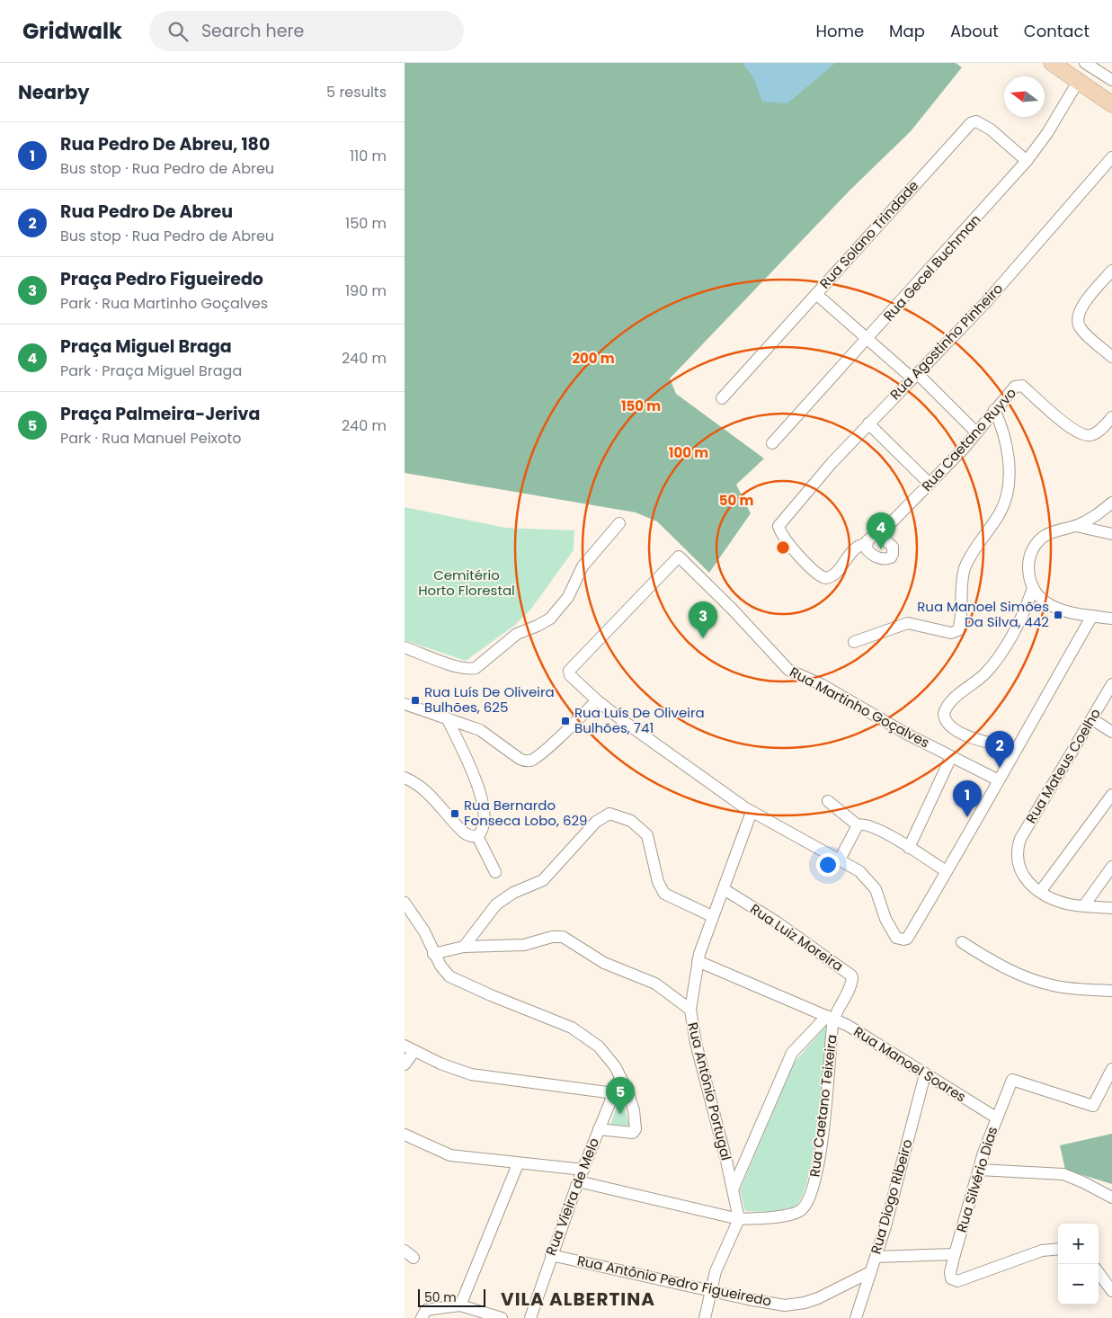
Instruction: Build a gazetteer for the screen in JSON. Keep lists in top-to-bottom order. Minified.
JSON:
{"streets":{"street":["Rua Solano Trindade","Rua Gecel Buchman","Rua Agostinho Pinheiro","Rua Caetano Ruyvo","Rua Martinho Goçalves","Rua Mateus Coelho","Rua Luiz Moreira","Rua Manoel Soares","Rua Antônio Portugal","Rua Caetano Teixeira","Rua Silvério Dias","Rua Vieira de Melo","Rua Diogo Ribeiro","Rua Antônio Pedro Figueiredo"]},"crossings":[["Rua Solano Trindade","Rua Gecel Buchman"],["Rua Agostinho Pinheiro","Rua Caetano Ruyvo"],["Rua Luiz Moreira","Rua Manoel Soares"],["Rua Luiz Moreira","Rua Antônio Portugal"],["Rua Luiz Moreira","Rua Caetano Teixeira"],["Rua Manoel Soares","Rua Antônio Portugal"],["Rua Manoel Soares","Rua Caetano Teixeira"],["Rua Manoel Soares","Rua Silvério Dias"],["Rua Manoel Soares","Rua Diogo Ribeiro"],["Rua Antônio Portugal","Rua Caetano Teixeira"],["Rua Caetano Teixeira","Rua Vieira de Melo"],["Rua Vieira de Melo","Rua Antônio Pedro Figueiredo"],["Rua Diogo Ribeiro","Rua Antônio Pedro Figueiredo"]],"districts":["VILA ALBERTINA"],"parks":["Cemitério Horto Florestal"],"places":{"transit":["Rua Manoel Simões Da Silva, 442","Rua Luís De Oliveira Bulhões, 625","Rua Luís De Oliveira Bulhões, 741","Rua Bernardo Fonseca Lobo, 629"]},"scale_bar":"50 m","north":"left","page":{"header":"Gridwalk","search":"Search here","nav":["Home","Map","About","Contact"],"heading":["Nearby","5 results"],"list":[{"mark":"1","name":"Rua Pedro De Abreu, 180","note":"Bus stop · Rua Pedro de Abreu","value":"110 m"},{"mark":"2","name":"Rua Pedro De Abreu","note":"Bus stop · Rua Pedro de Abreu","value":"150 m"},{"mark":"3","name":"Praça Pedro Figueiredo","note":"Park · Rua Martinho Goçalves","value":"190 m"},{"mark":"4","name":"Praça Miguel Braga","note":"Park · Praça Miguel Braga","value":"240 m"},{"mark":"5","name":"Praça Palmeira-Jeriva","note":"Park · Rua Manuel Peixoto","value":"240 m"}],"pins":["4","3","2","1","5"],"map_buttons":["+","−"],"scale":"50 m"},"rings":["200 m","150 m","100 m","50 m"]}
